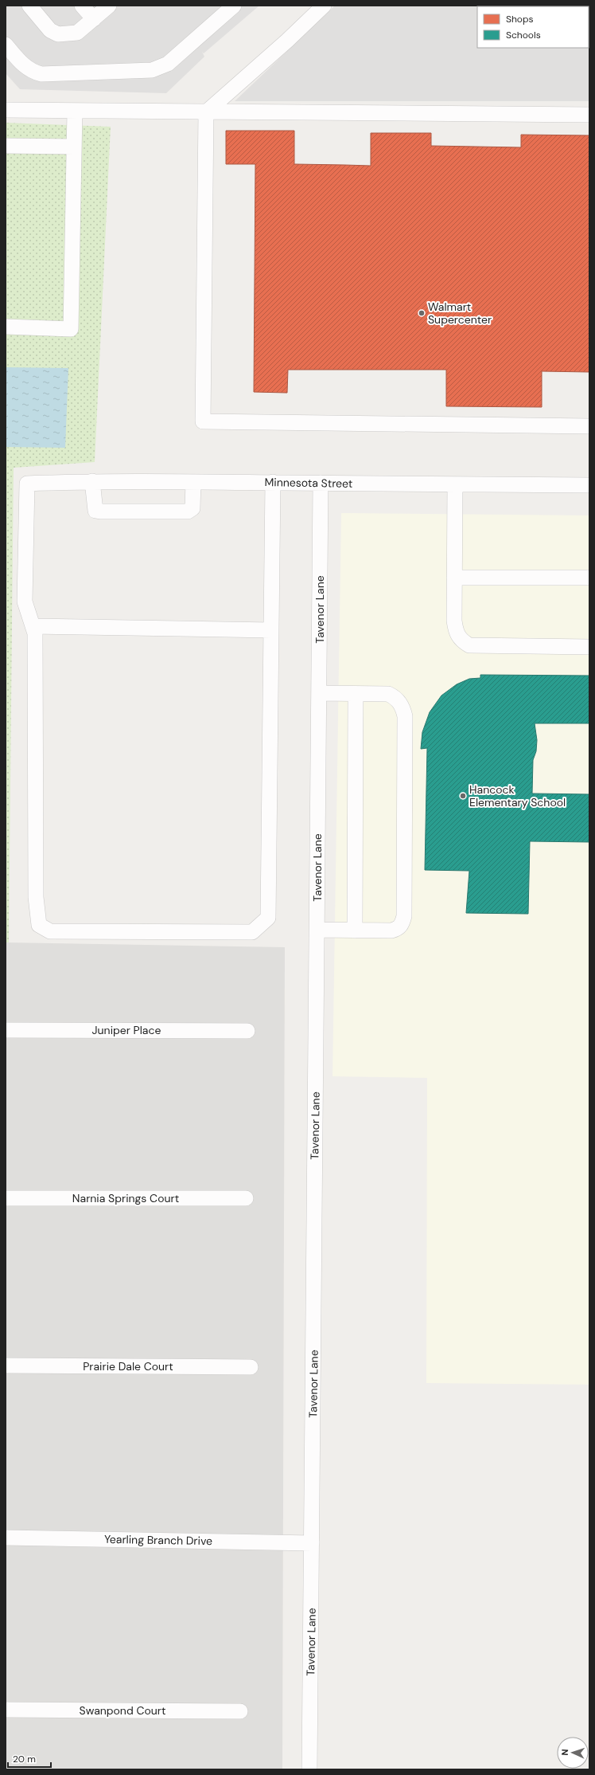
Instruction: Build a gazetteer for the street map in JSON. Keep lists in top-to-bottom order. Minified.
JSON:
{"streets":{"street":["Minnesota Street","Tavenor Lane","Juniper Place","Narnia Springs Court","Prairie Dale Court","Yearling Branch Drive","Swanpond Court"]},"crossings":[["Minnesota Street","Tavenor Lane"],["Tavenor Lane","Yearling Branch Drive"]],"places":["Walmart Supercenter","Hancock Elementary School"],"legend":["Shops","Schools"],"scale_bar":"20 m","north":"left"}
